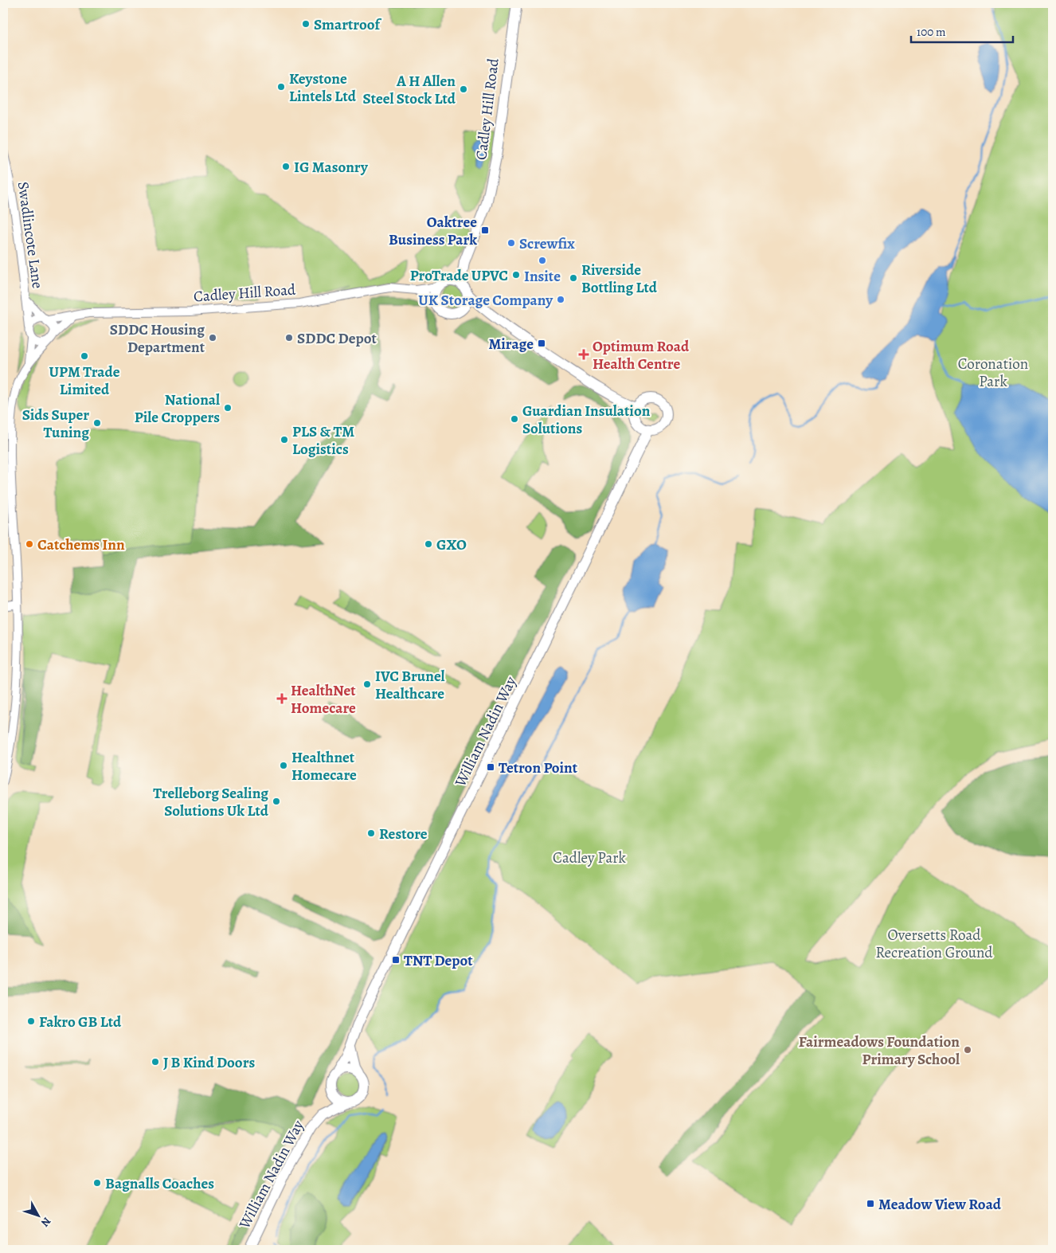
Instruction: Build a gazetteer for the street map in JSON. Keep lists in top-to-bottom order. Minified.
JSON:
{"streets":{"main road":["Cadley Hill Road","William Nadin Way"],"street":["Swadlincote Lane"]},"crossings":[["Cadley Hill Road","Swadlincote Lane"]],"parks":["Coronation Park","Cadley Park","Oversetts Road Recreation Ground"],"places":{"other":["Smartroof","Keystone Lintels Ltd","A H Allen Steel Stock Ltd","IG Masonry","Screwfix","Insite","ProTrade UPVC","Riverside Bottling Ltd","UK Storage Company","SDDC Housing Department","SDDC Depot","UPM Trade Limited","National Pile Croppers","Guardian Insulation Solutions","Sids Super Tuning","PLS & TM Logistics","Catchems Inn","GXO","IVC Brunel Healthcare","Healthnet Homecare","Trelleborg Sealing Solutions Uk Ltd","Restore","Fakro GB Ltd","Fairmeadows Foundation Primary School","J B Kind Doors","Bagnalls Coaches"],"transit":["Oaktree Business Park","Mirage","Tetron Point","TNT Depot","Meadow View Road"],"health":["Optimum Road Health Centre","HealthNet Homecare"]},"scale_bar":"100 m","north":"bottom right"}
